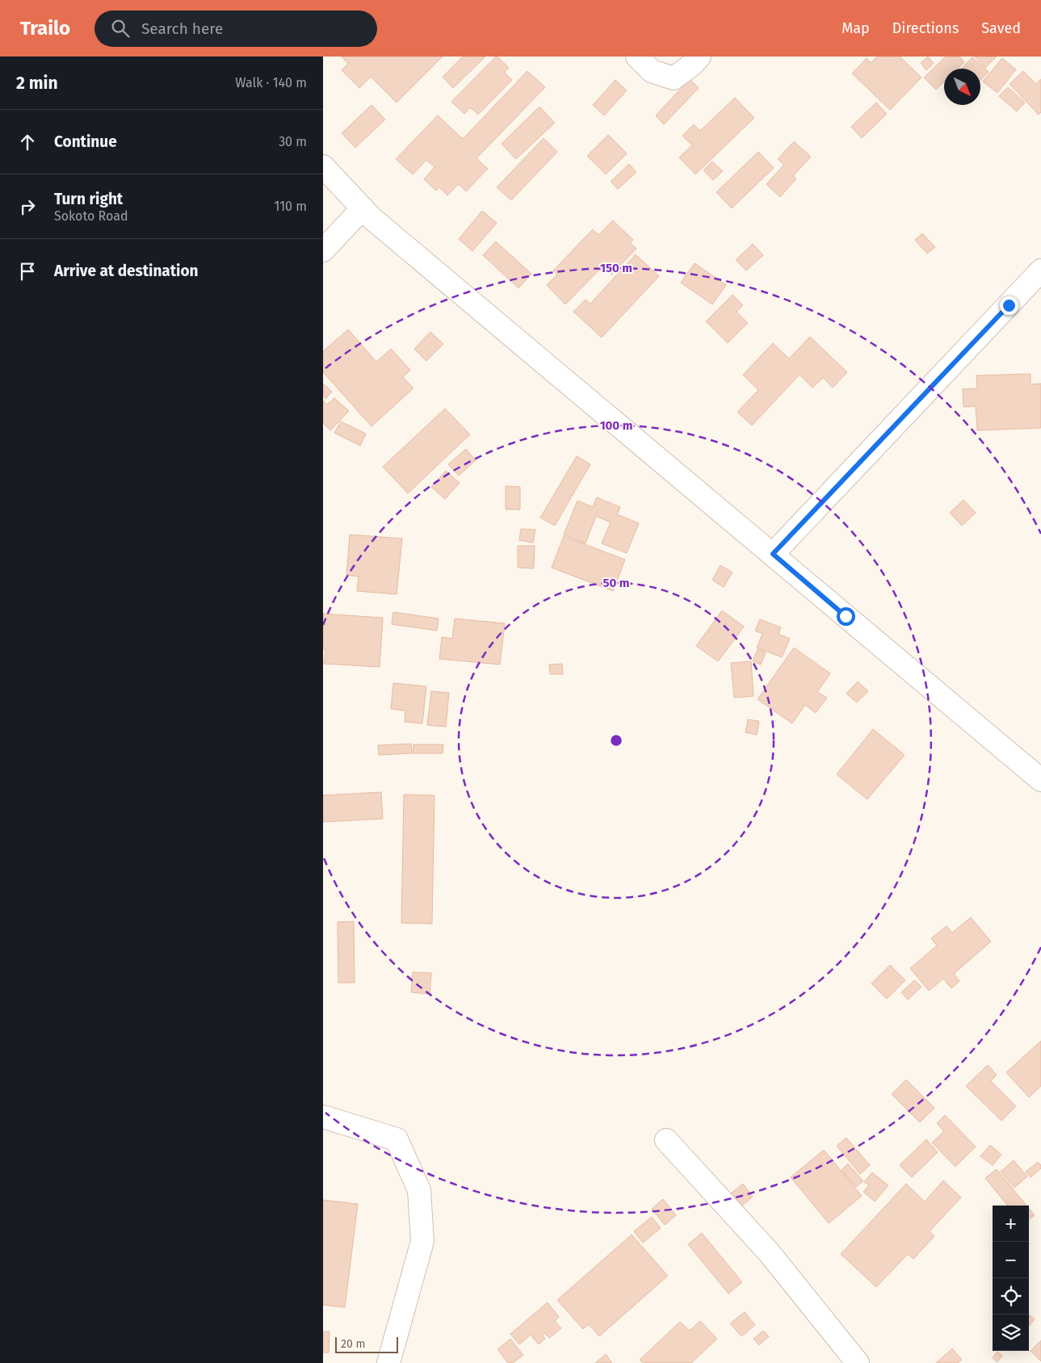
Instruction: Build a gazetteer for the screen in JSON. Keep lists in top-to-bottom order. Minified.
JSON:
{"scale_bar":"20 m","north":"bottom right","page":{"header":"Trailo","search":"Search here","nav":["Map","Directions","Saved"],"heading":["2 min","Walk · 140 m"],"list":[["Continue","30 m"],["Turn right","Sokoto Road","110 m"],"Arrive at destination"],"map_buttons":["+","−"],"scale":"20 m"},"rings":["150 m","100 m","50 m"]}
